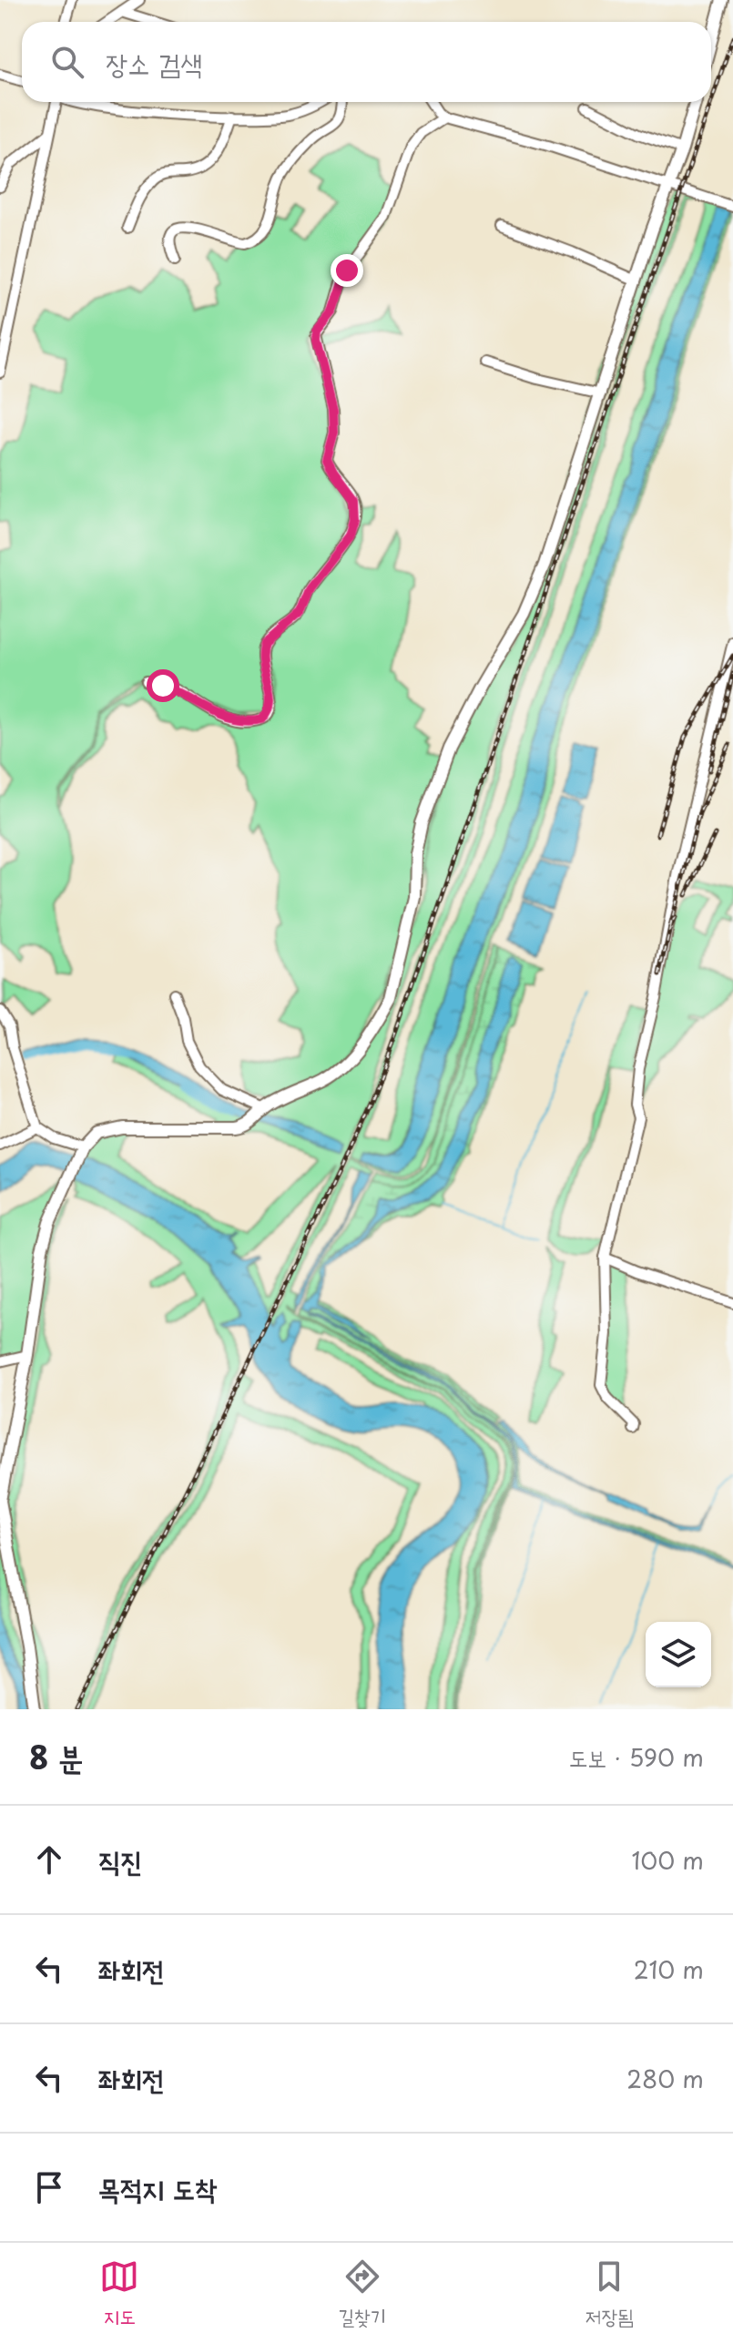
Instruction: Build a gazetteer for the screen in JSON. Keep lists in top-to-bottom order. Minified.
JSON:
{"page":{"search":"장소 검색","heading":["8 분","도보 · 590 m"],"list":[["직진","100 m"],["좌회전","210 m"],["좌회전","280 m"],"목적지 도착"],"nav":["지도","길찾기","저장됨"]}}
